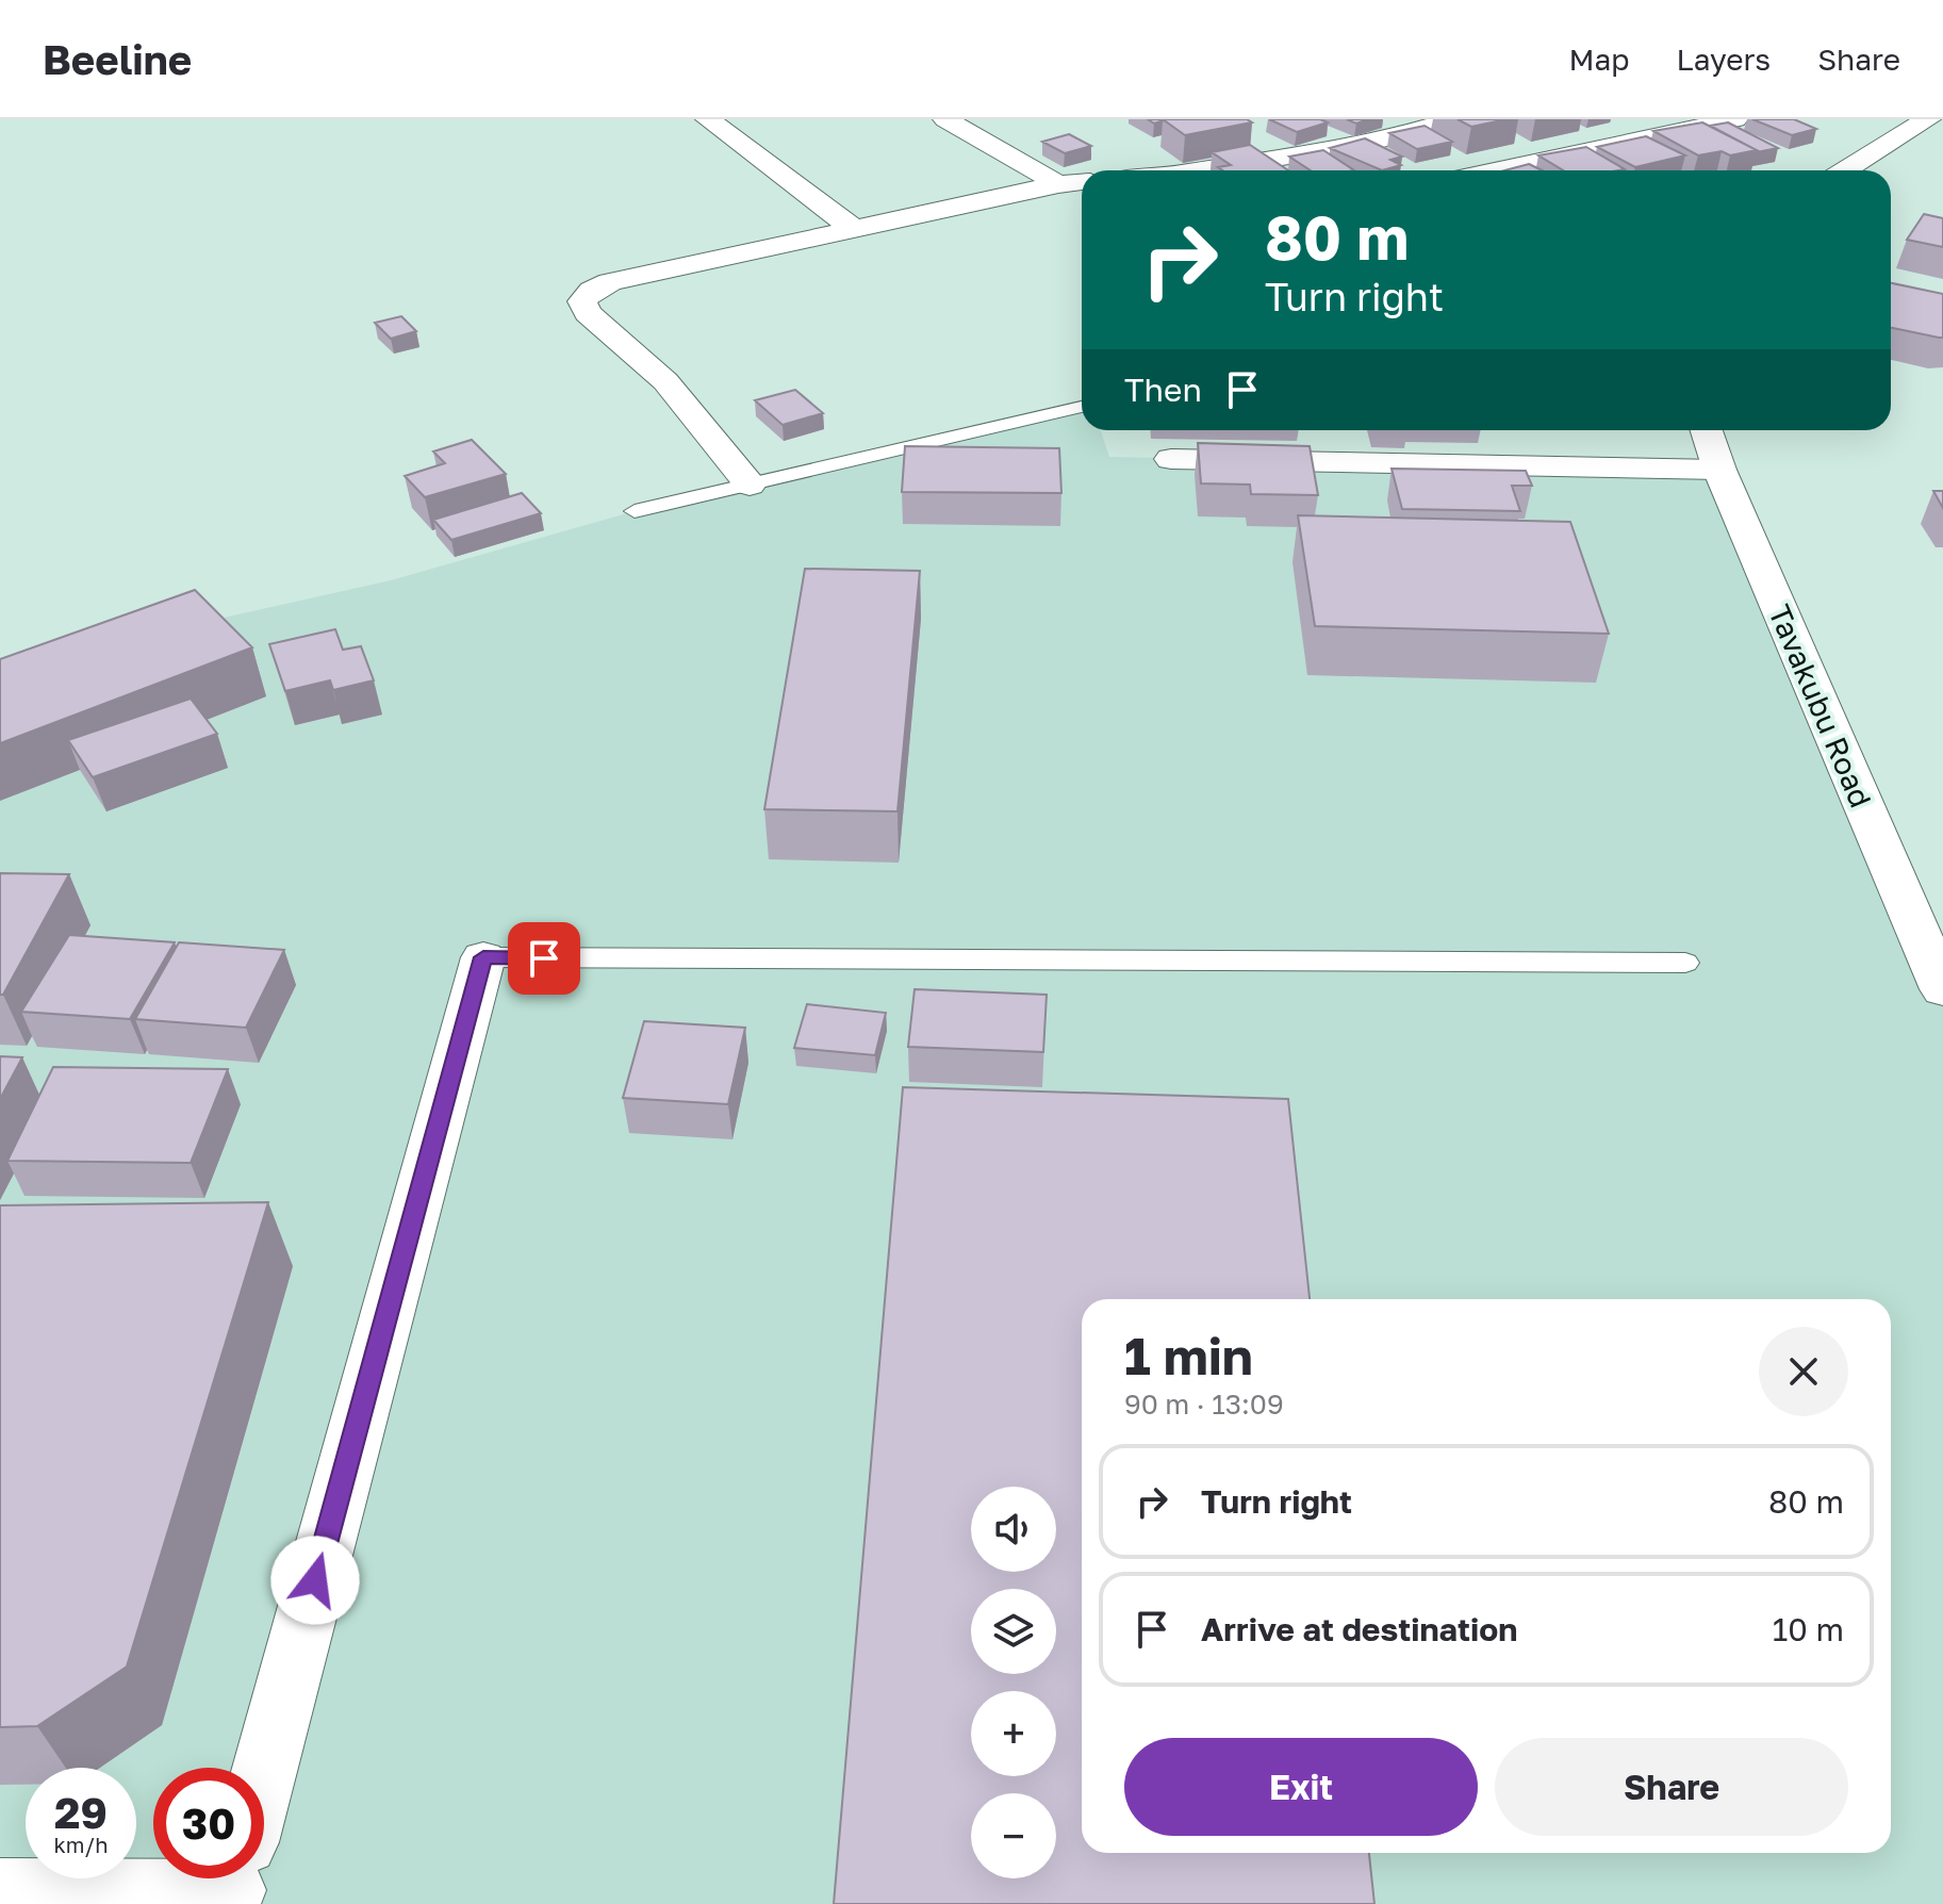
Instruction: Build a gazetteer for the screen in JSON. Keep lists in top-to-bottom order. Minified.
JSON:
{"streets":{"street":["Tavakubu Road"]},"page":{"header":"Beeline","nav":["Map","Layers","Share"],"turn":["80 m","Turn right"],"then":"Then","heading":["1 min","90 m · 13:09"],"list":[{"name":"Turn right","value":"80 m"},{"name":"Arrive at destination","value":"10 m"}],"map_buttons":["+","−"],"buttons":["Exit","Share"],"speed":"29 km/h","limit":"30"}}
